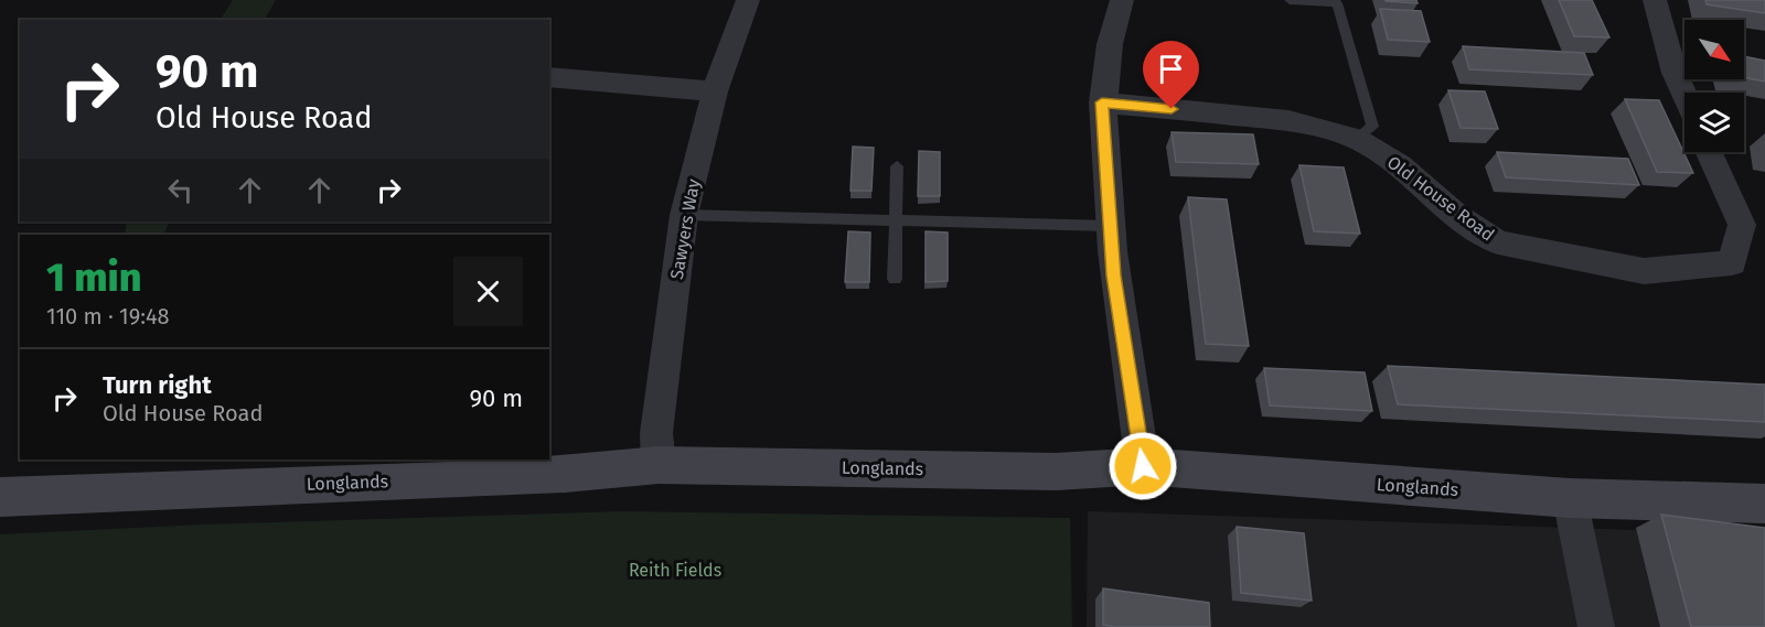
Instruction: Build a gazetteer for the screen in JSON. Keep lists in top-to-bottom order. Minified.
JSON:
{"streets":{"street":["Old House Road","Sawyers Way","Longlands"]},"crossings":[["Sawyers Way","Longlands"]],"parks":["Reith Fields"],"north":"bottom right","page":{"turn":["90 m","Old House Road"],"heading":["1 min","110 m · 19:48"],"list":[{"name":"Turn right","note":"Old House Road","value":"90 m"}]}}
